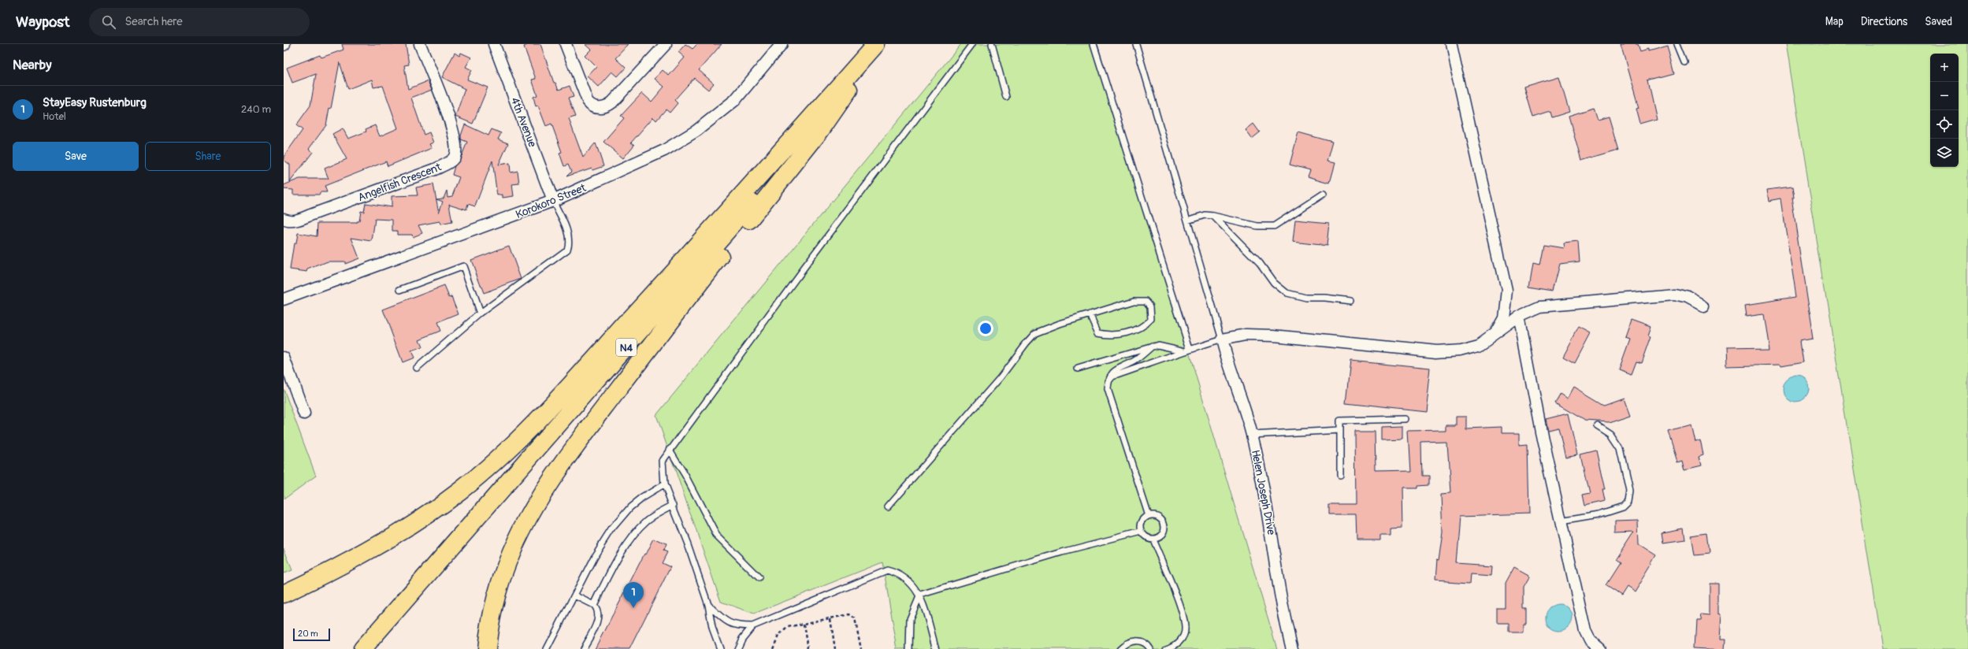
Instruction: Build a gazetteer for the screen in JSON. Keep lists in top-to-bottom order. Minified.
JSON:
{"streets":{"highway":["N4"],"street":["4th Avenue","Angelfish Crescent","Korokoro Street","Helen Joseph Drive"]},"crossings":[["4th Avenue","Korokoro Street"]],"scale_bar":"20 m","page":{"header":"Waypost","search":"Search here","nav":["Map","Directions","Saved"],"heading":"Nearby","map_buttons":["+","−"],"list":[{"mark":"1","name":"StayEasy Rustenburg","note":"Hotel","value":"240 m"}],"buttons":["Save","Share"],"pins":"1","scale":"20 m"}}
